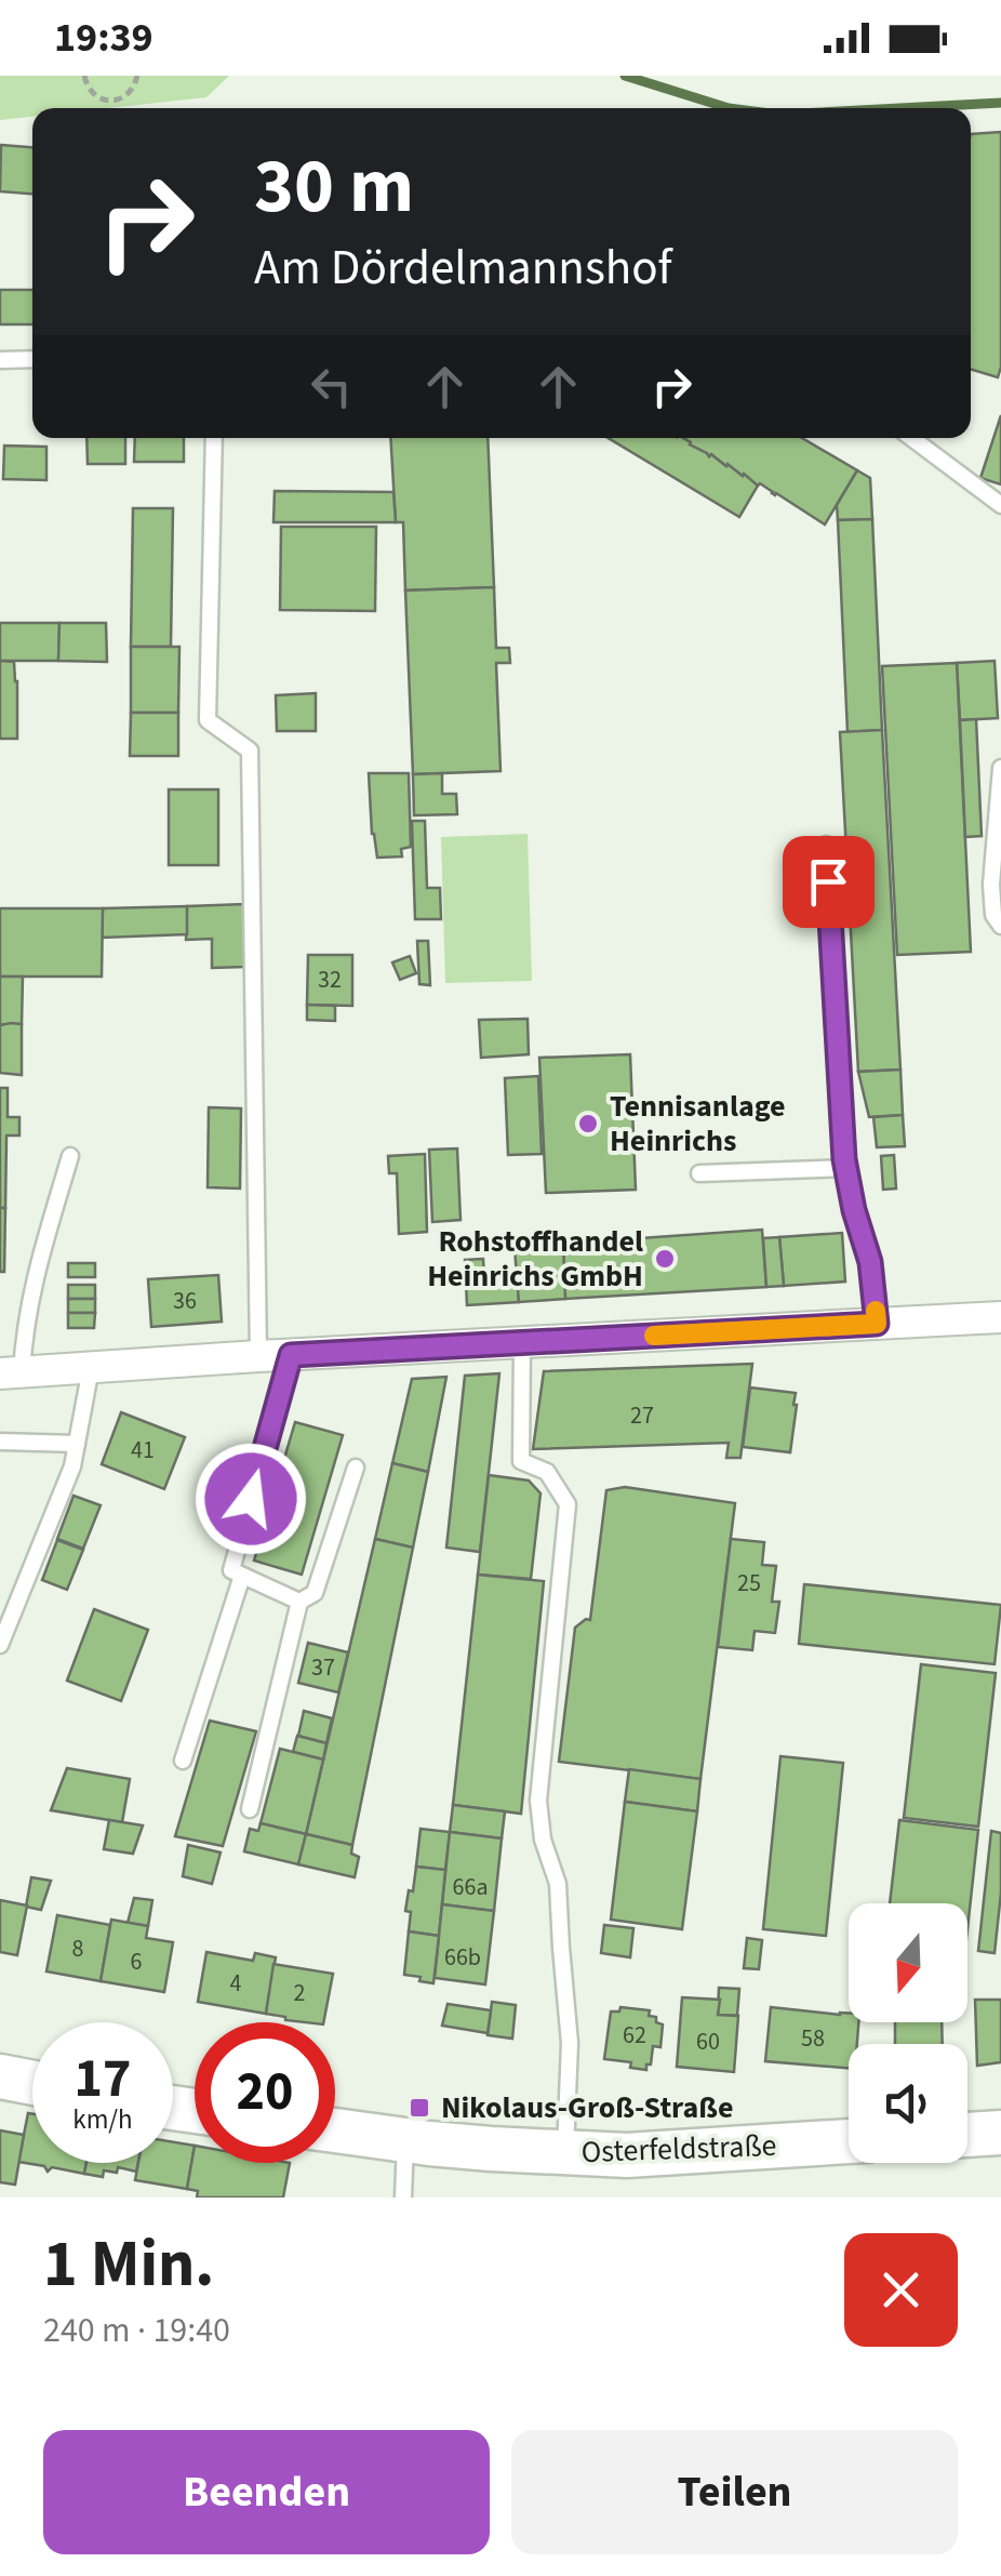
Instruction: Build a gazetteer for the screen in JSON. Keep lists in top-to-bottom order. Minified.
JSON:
{"streets":{"street":["Osterfeldstraße"]},"places":{"other":["Tennisanlage Heinrichs","Rohstoffhandel Heinrichs GmbH"],"transit":["Nikolaus-Groß-Straße"]},"house_numbers":["32","36","27","41","25","37","66a","8","66b","6","4","2","62","58","60"],"north":"bottom","page":{"status":"19:39","turn":["30 m","Am Dördelmannshof"],"speed":"17 km/h","limit":"20","heading":["1 Min.","240 m · 19:40"],"buttons":["Beenden","Teilen"]}}
